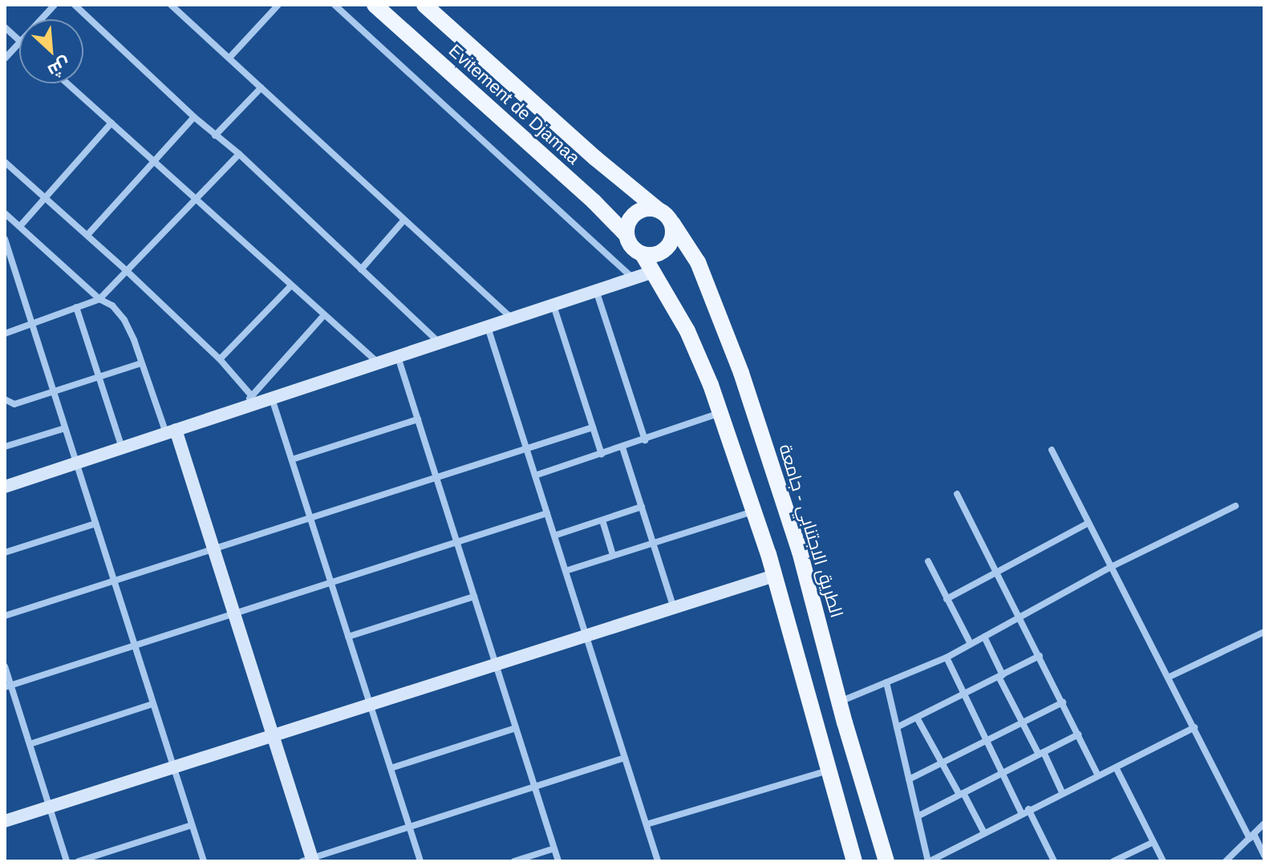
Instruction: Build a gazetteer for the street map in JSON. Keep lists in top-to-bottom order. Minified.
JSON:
{"streets":{"main road":["Evitement de Djamaa","الطريق الاجتنابي - جامعة"]},"crossings":[["Evitement de Djamaa","الطريق الاجتنابي - جامعة"]],"north":"bottom right"}
